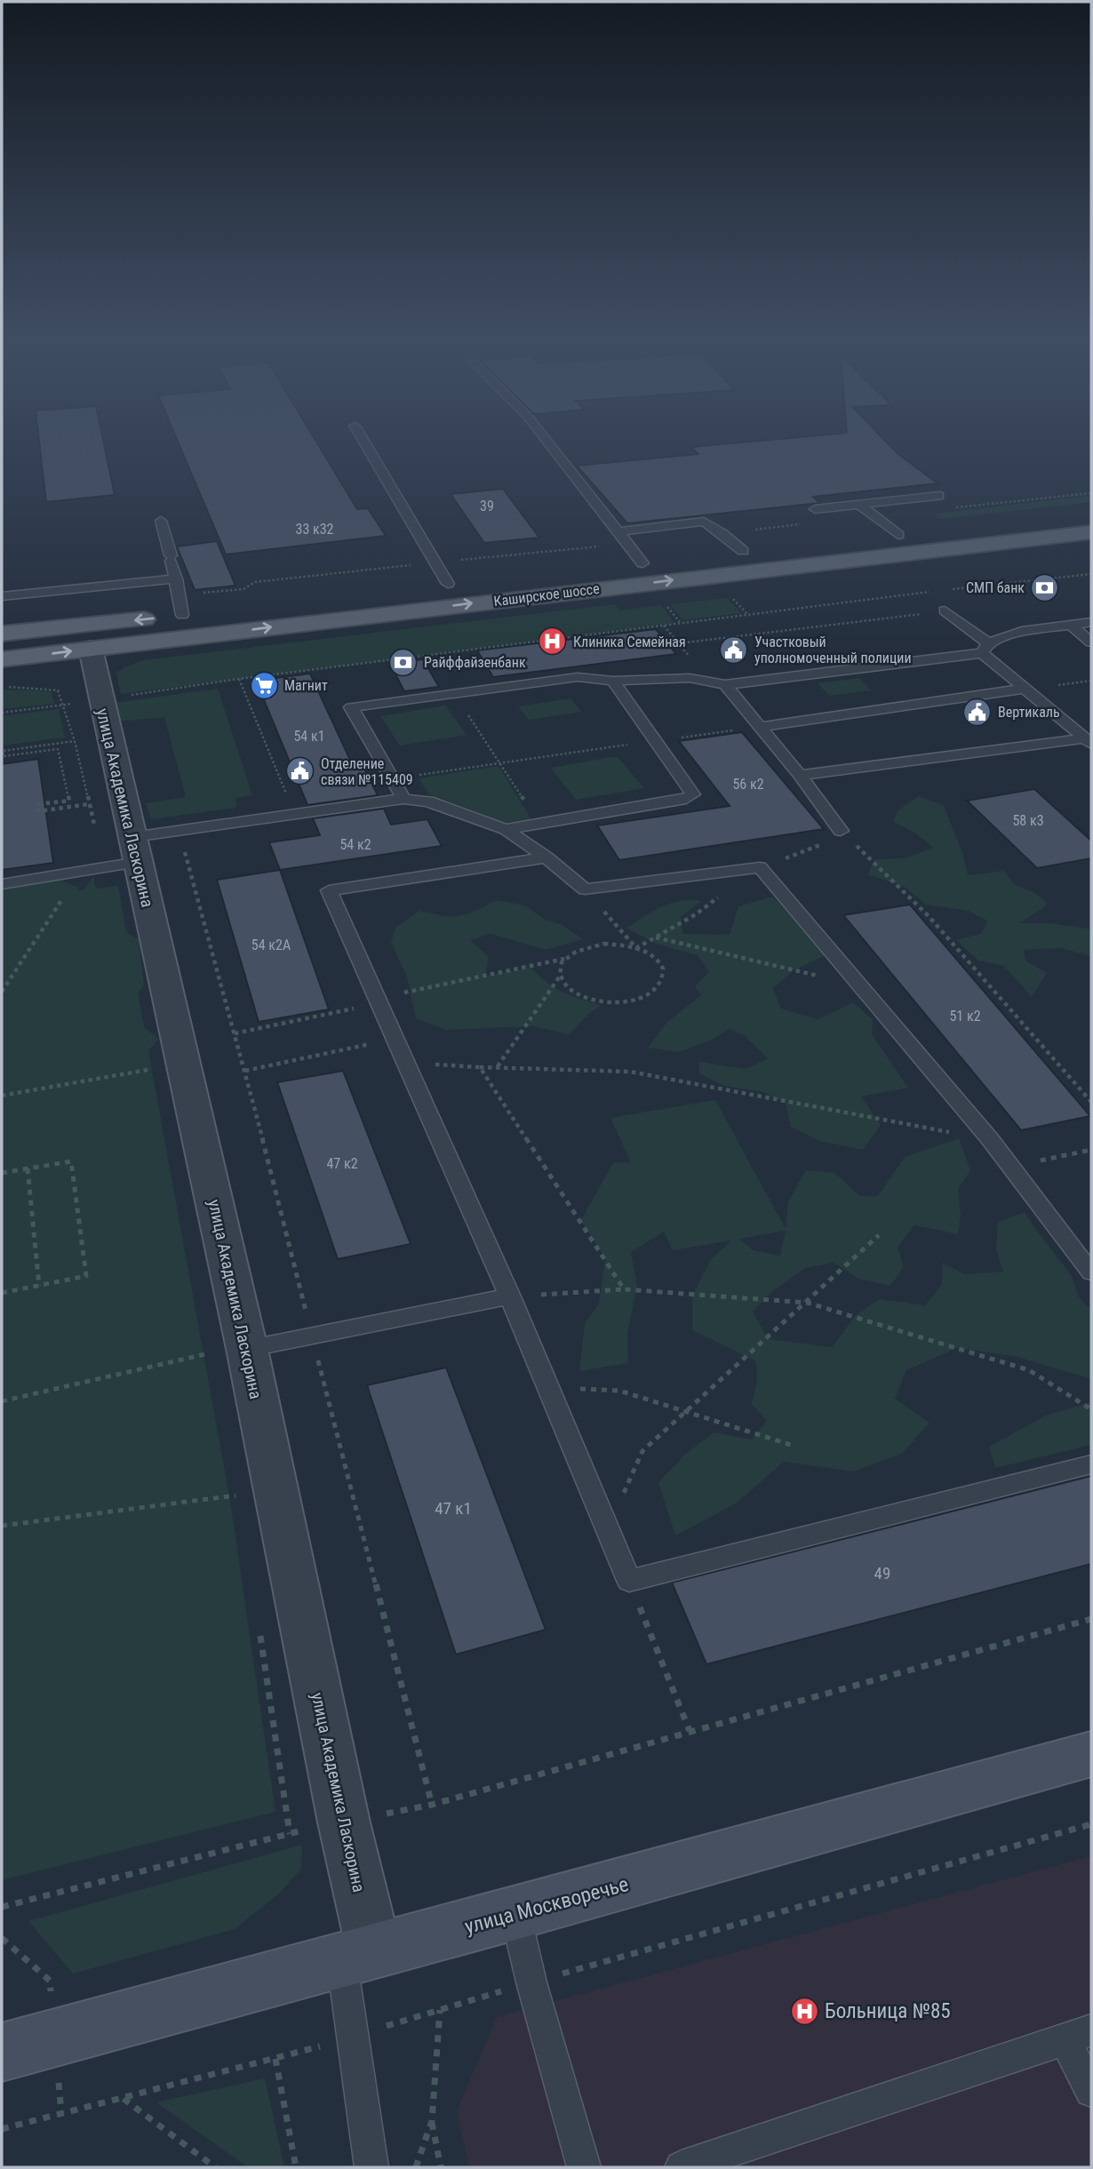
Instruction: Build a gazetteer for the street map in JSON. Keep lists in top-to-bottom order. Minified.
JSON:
{"streets":{"main road":["Каширское шоссе","улица Москворечье"],"street":["улица Академика Ласкорина"]},"crossings":[["Каширское шоссе","улица Академика Ласкорина"],["улица Академика Ласкорина","улица Москворечье"]],"places":{"bank":["СМП банк","Райффайзенбанк"],"hospital":["Клиника Семейная","Больница №85"],"public building":["Участковый уполномоченный полиции","Вертикаль","Отделение связи №115409"],"supermarket":["Магнит"]},"house_numbers":["39","33 к32","54 к1","56 к2","58 к3","54 к2","54 к2А","51 к2","47 к2","47 к1","49"]}
